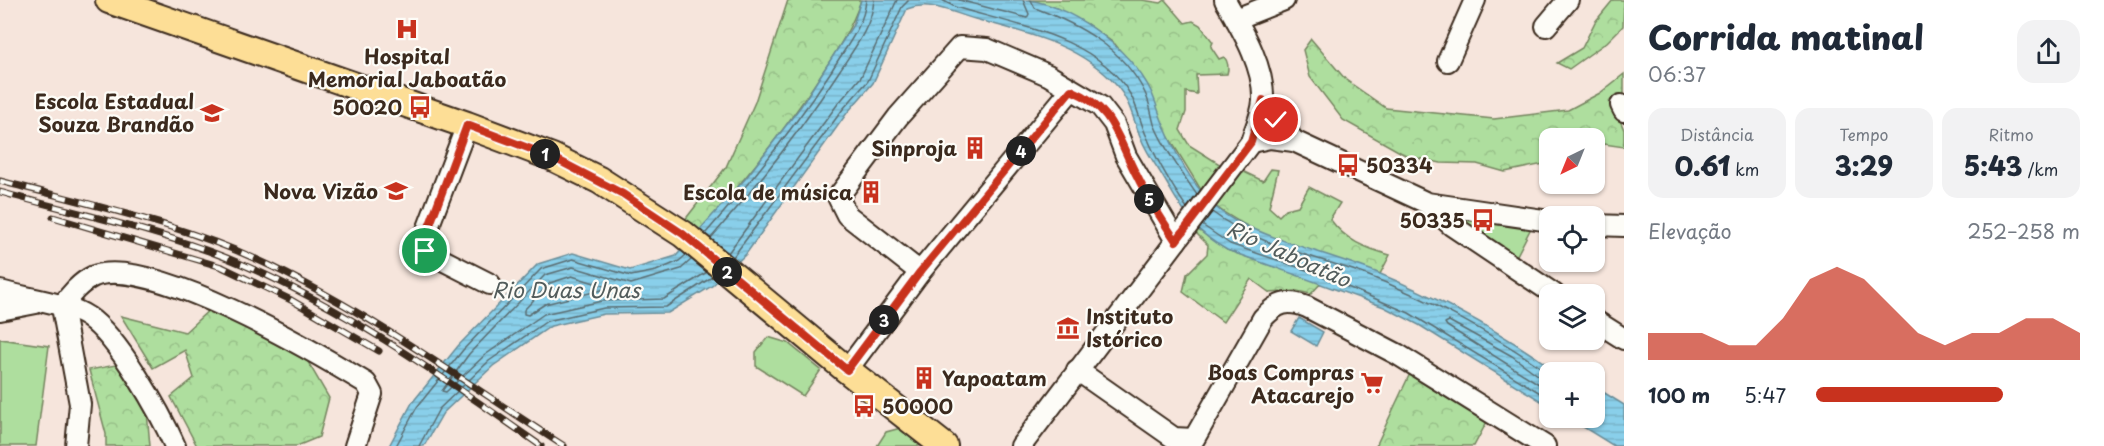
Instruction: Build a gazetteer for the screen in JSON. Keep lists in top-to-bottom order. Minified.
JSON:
{"water":["Rio Jaboatão","Rio Duas Unas"],"places":{"hospital":["Hospital Memorial Jaboatão"],"bus stop":["50020","50334","50335","50000"],"school or university":["Escola Estadual Souza Brandão","Nova Vizão"],"building":["Sinproja","Escola de música","Yapoatam"],"museum":["Instituto Istórico"],"supermarket":["Boas Compras Atacarejo"]},"north":"bottom left","page":{"heading":["Corrida matinal","06:37"],"stats":[["Distância","0.61 km"],["Tempo","3:29"],["Ritmo","5:43 /km"]],"map_buttons":"+","pins":["4","1","5","2","3"],"chart":["Elevação","252–258 m"],"list":[{"name":"100 m","note":"5:47"}]}}
